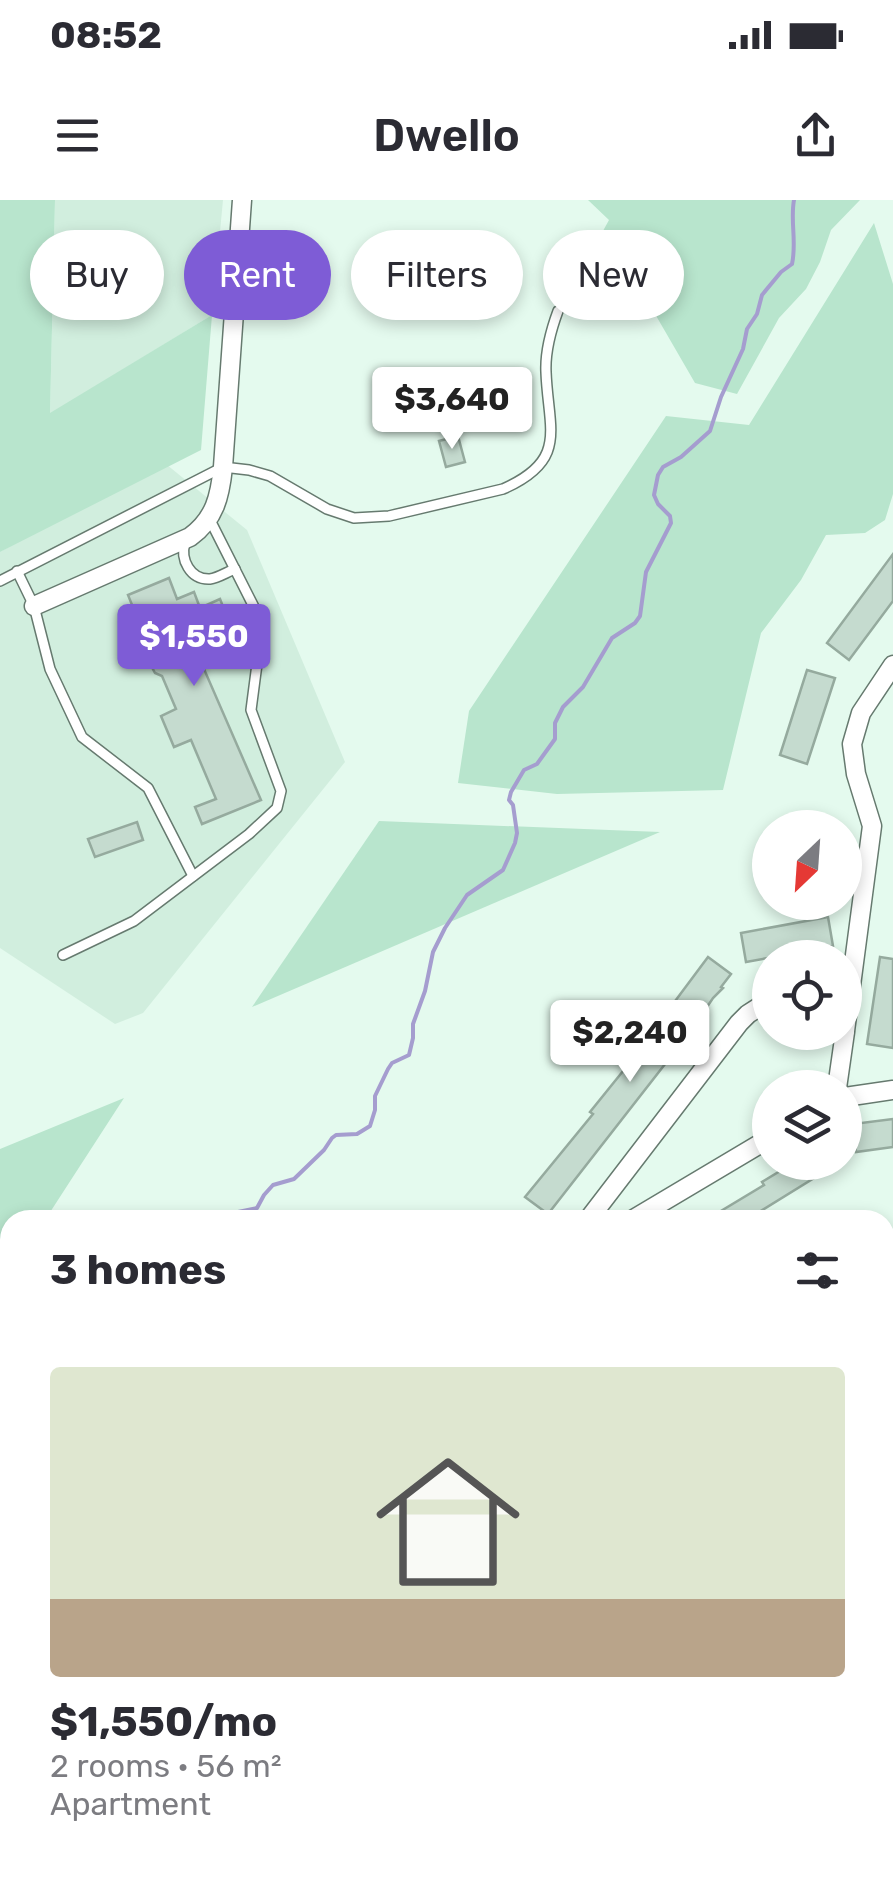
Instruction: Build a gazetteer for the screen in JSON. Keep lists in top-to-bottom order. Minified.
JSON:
{"north":"bottom left","page":{"status":"08:52","header":"Dwello","chip":["Buy","Rent","Filters","New"],"price":["$3,640","$1,550","$2,240"],"heading":"3 homes","list":[{"name":"$1,550/mo","note":"2 rooms · 56 m² · Apartment"}]}}
